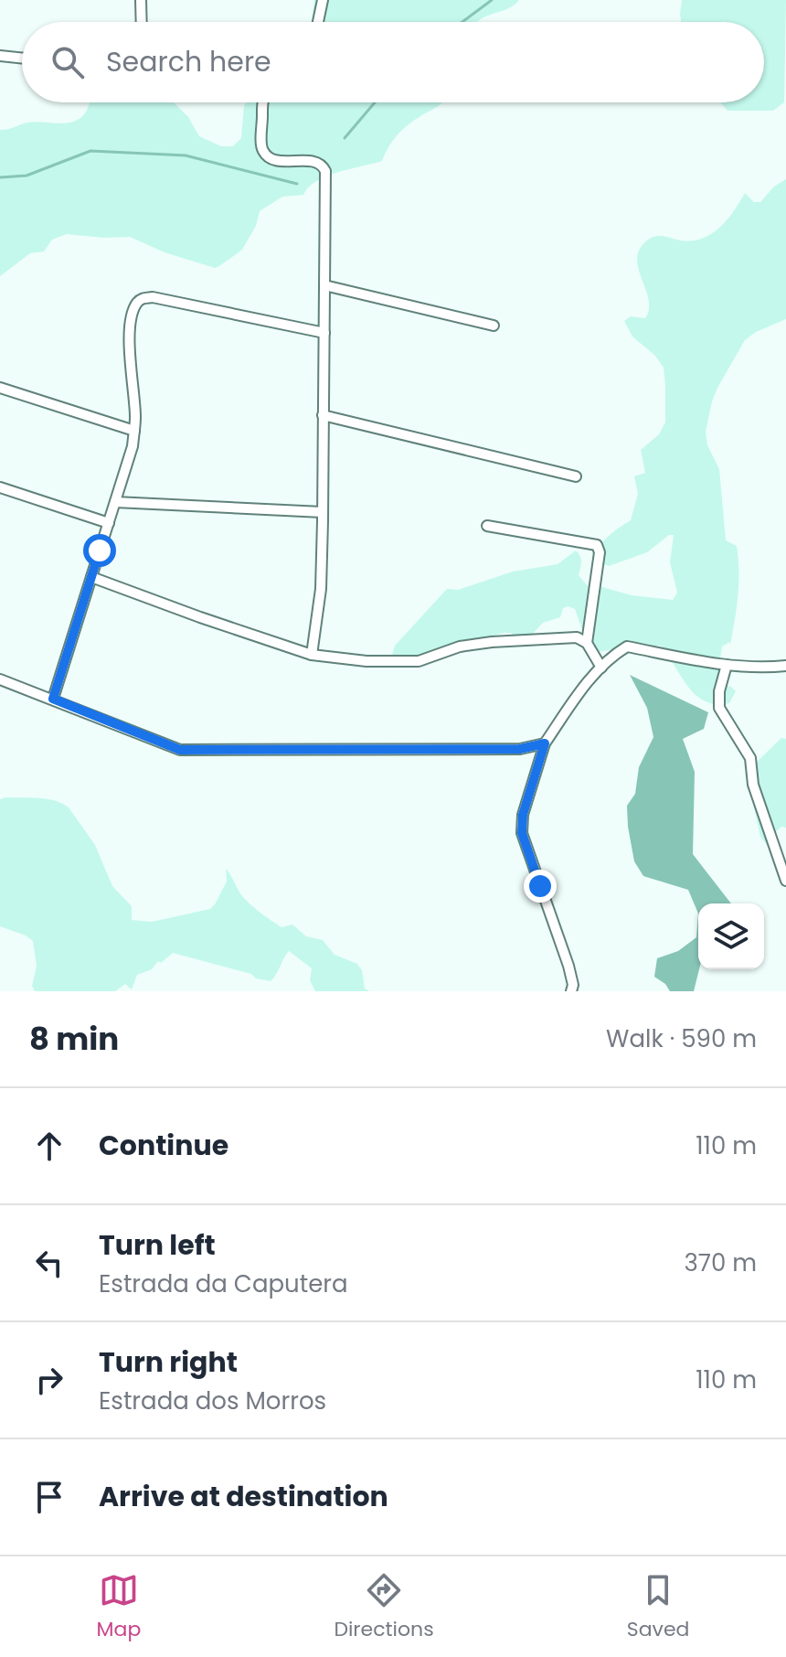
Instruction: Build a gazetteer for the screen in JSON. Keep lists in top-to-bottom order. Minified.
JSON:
{"page":{"search":"Search here","heading":["8 min","Walk · 590 m"],"list":[["Continue","110 m"],["Turn left","Estrada da Caputera","370 m"],["Turn right","Estrada dos Morros","110 m"],"Arrive at destination"],"nav":["Map","Directions","Saved"]}}
